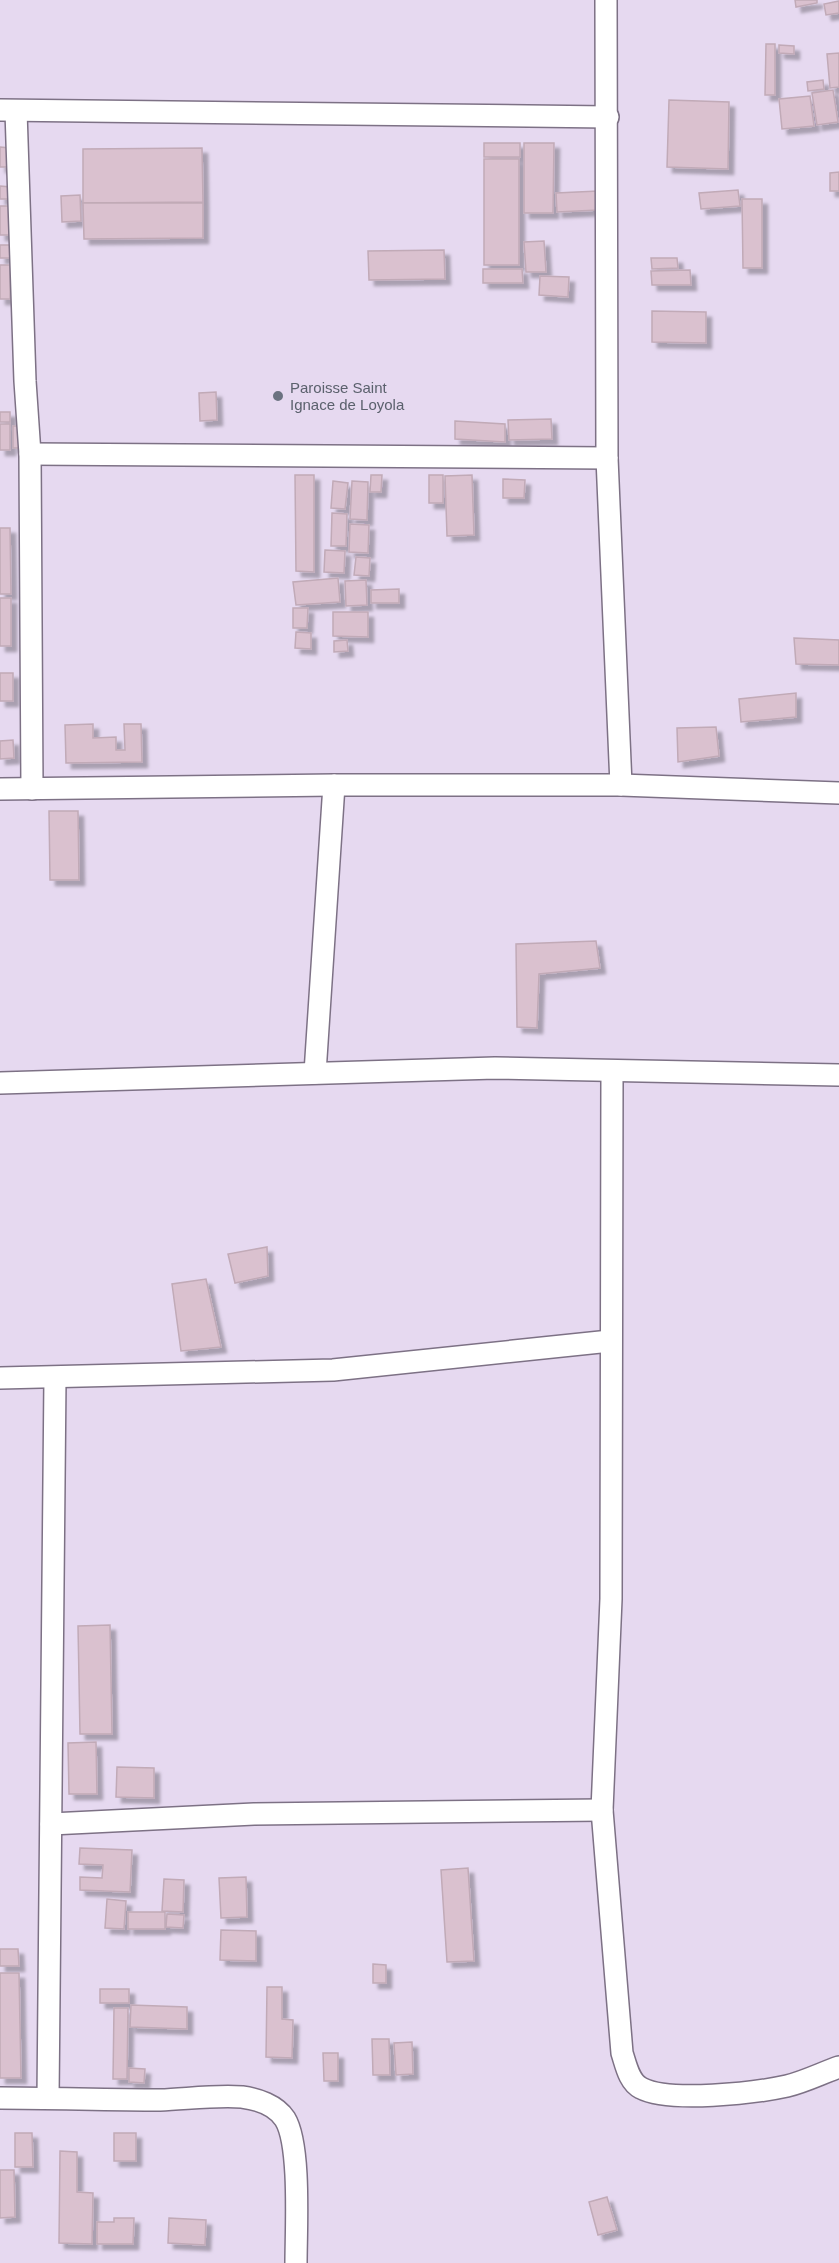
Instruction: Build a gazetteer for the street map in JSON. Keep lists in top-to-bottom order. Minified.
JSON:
{"places":["Paroisse Saint Ignace de Loyola"]}
